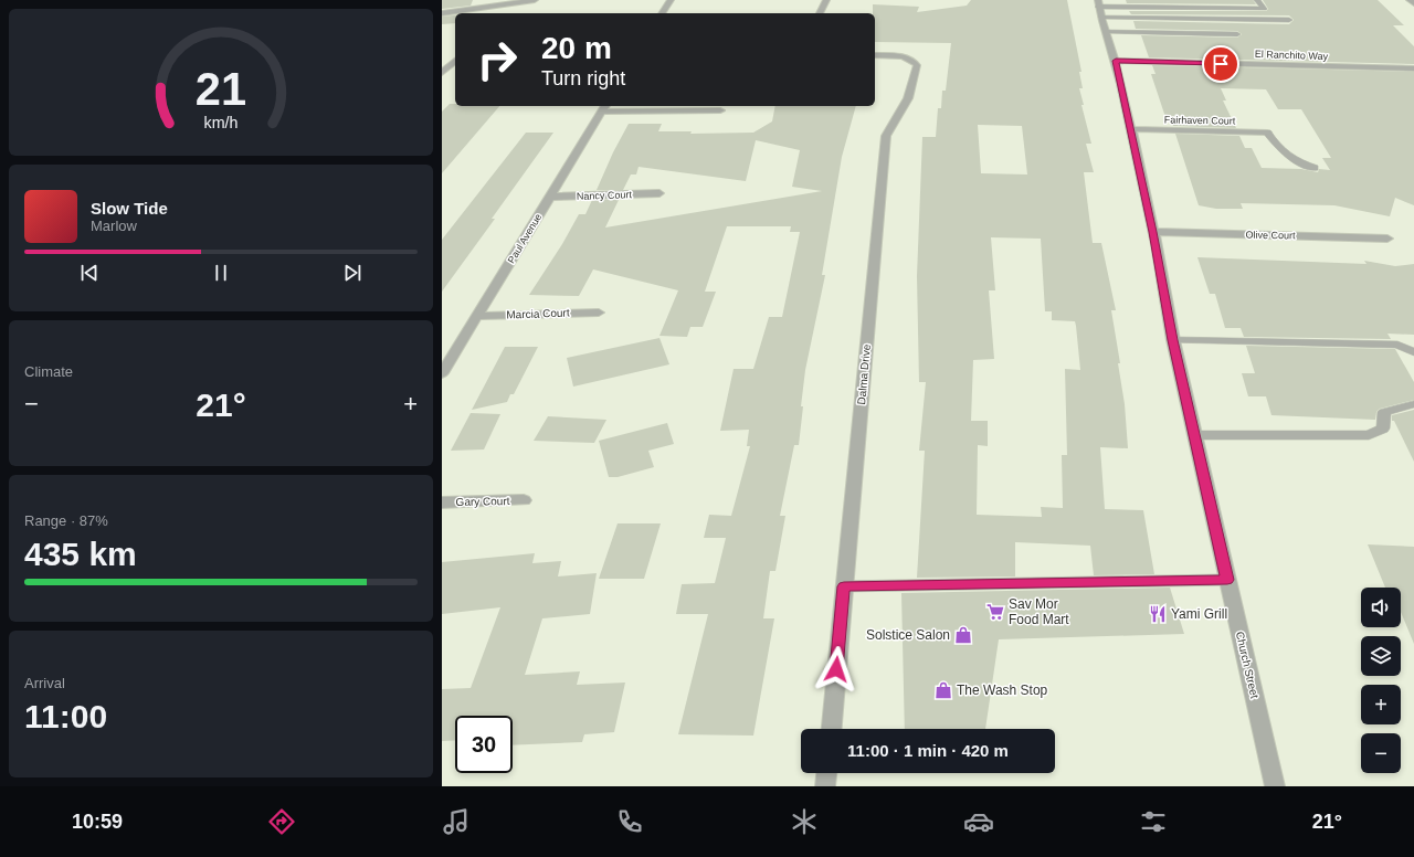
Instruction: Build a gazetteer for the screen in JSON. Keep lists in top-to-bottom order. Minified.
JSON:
{"streets":{"street":["El Ranchito Way","Fairhaven Court","Nancy Court","Olive Court","Paul Avenue","Marcia Court","Dalma Drive","Gary Court","Church Street"]},"crossings":[["El Ranchito Way","Church Street"],["Fairhaven Court","Church Street"],["Nancy Court","Paul Avenue"],["Olive Court","Church Street"],["Paul Avenue","Marcia Court"]],"places":{"supermarket":["Sav Mor Food Mart"],"restaurant":["Yami Grill"],"shop":["Solstice Salon","The Wash Stop"]},"page":{"turn":["20 m","Turn right"],"song":["Slow Tide","Marlow"],"tile":["Climate",["Range · 87%","435 km"],["Arrival","11:00"]],"heat":["−","21°","+"],"map_buttons":["+","−"],"limit":"30","trip":"11:00 · 1 min · 420 m","tabs":["10:59","21°"],"gauge":["21","km/h"]}}
